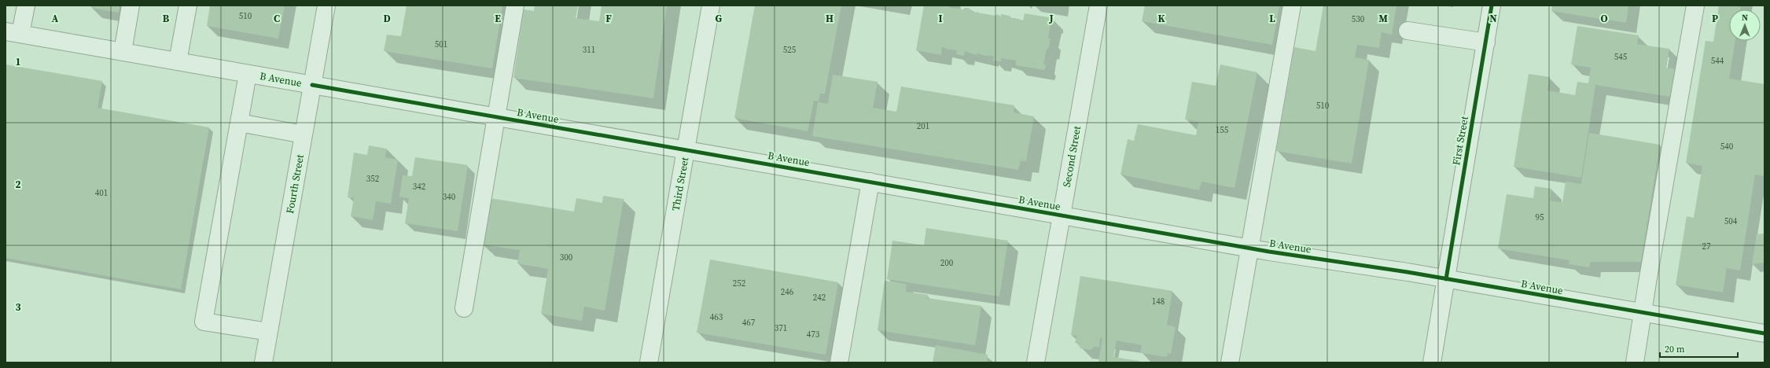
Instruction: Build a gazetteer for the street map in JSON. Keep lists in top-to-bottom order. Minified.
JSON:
{"streets":{"street":["B Avenue","First Street","Second Street","Fourth Street","Third Street"]},"crossings":[["B Avenue","First Street"],["B Avenue","Second Street"],["B Avenue","Fourth Street"],["B Avenue","Third Street"]],"house_numbers":["510","530","501","311","525","545","544","510","201","155","540","352","342","401","340","95","504","27","300","200","252","246","242","148","463","467","371","473"],"scale_bar":"20 m","north":"top","grid":{"columns":["A","B","C","D","E","F","G","H","I","J","K","L","M","N","O","P"],"rows":["1","2","3"]}}
